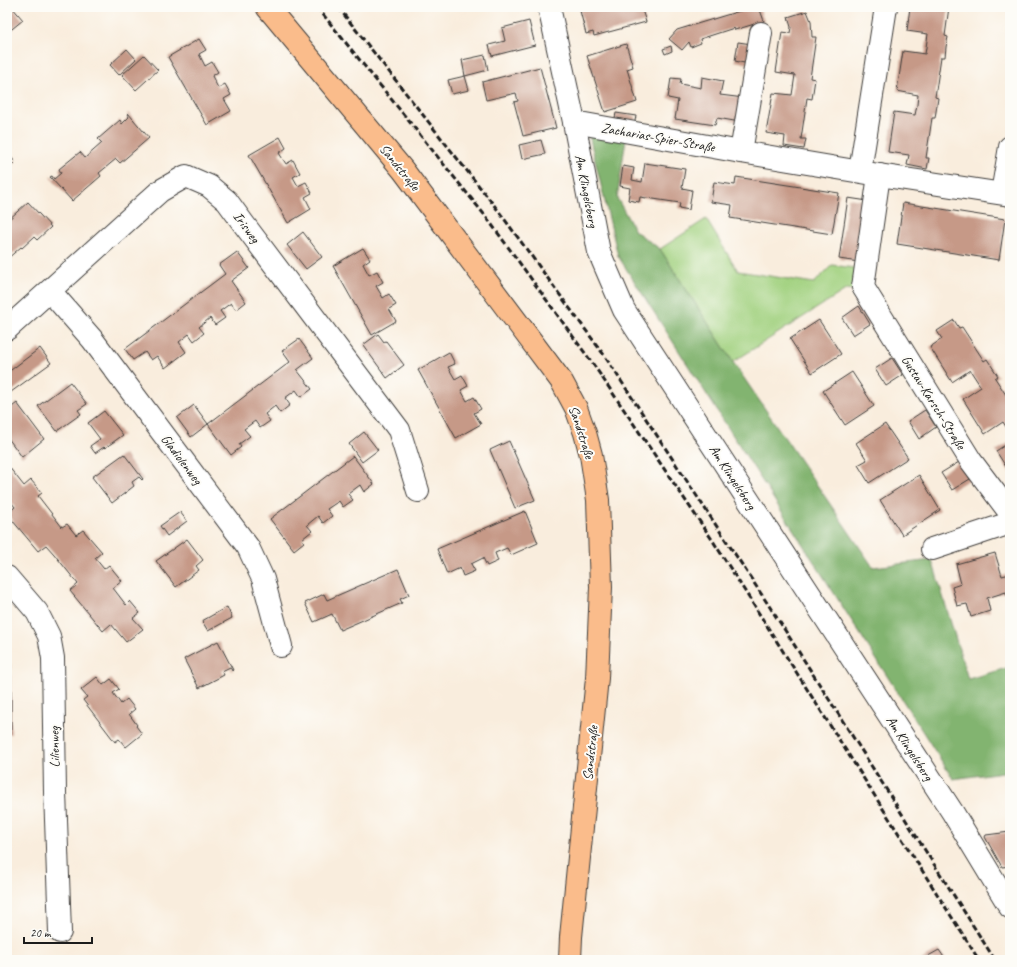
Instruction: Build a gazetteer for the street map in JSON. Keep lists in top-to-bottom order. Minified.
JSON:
{"streets":{"main road":["Sandstraße"],"street":["Zacharias-Spier-Straße","Am Klingelsberg","Irisweg","Gustav-Karsch-Straße","Gladiolenweg","Lilienweg"]},"crossings":[["Zacharias-Spier-Straße","Am Klingelsberg"],["Zacharias-Spier-Straße","Gustav-Karsch-Straße"],["Irisweg","Gladiolenweg"]],"scale_bar":"20 m"}
